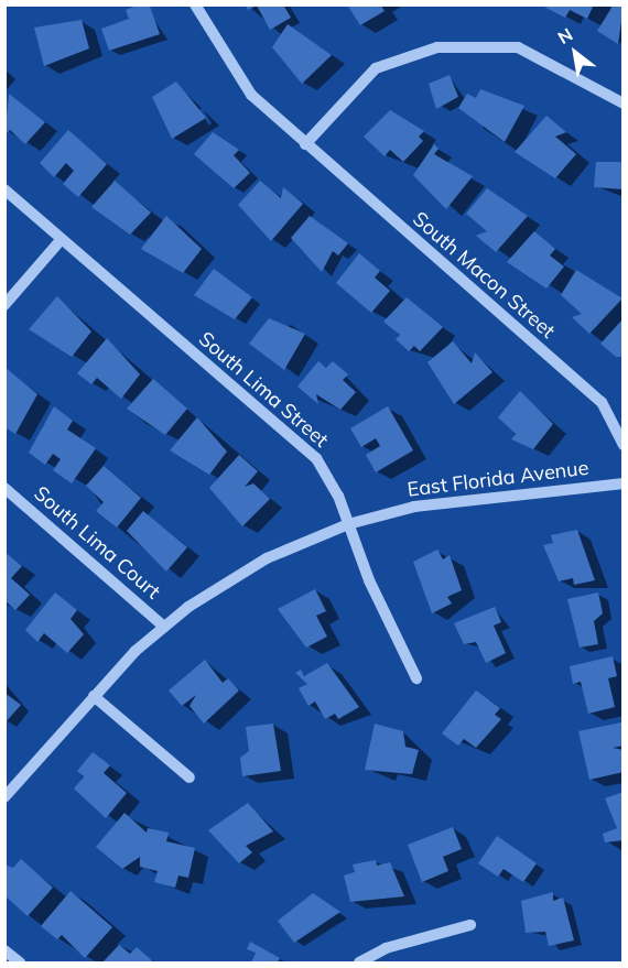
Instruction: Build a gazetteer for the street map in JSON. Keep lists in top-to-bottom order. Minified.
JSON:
{"streets":{"street":["South Macon Street","South Lima Street","East Florida Avenue","South Lima Court"]},"crossings":[["South Lima Street","East Florida Avenue"],["East Florida Avenue","South Lima Court"]],"north":"top left"}
